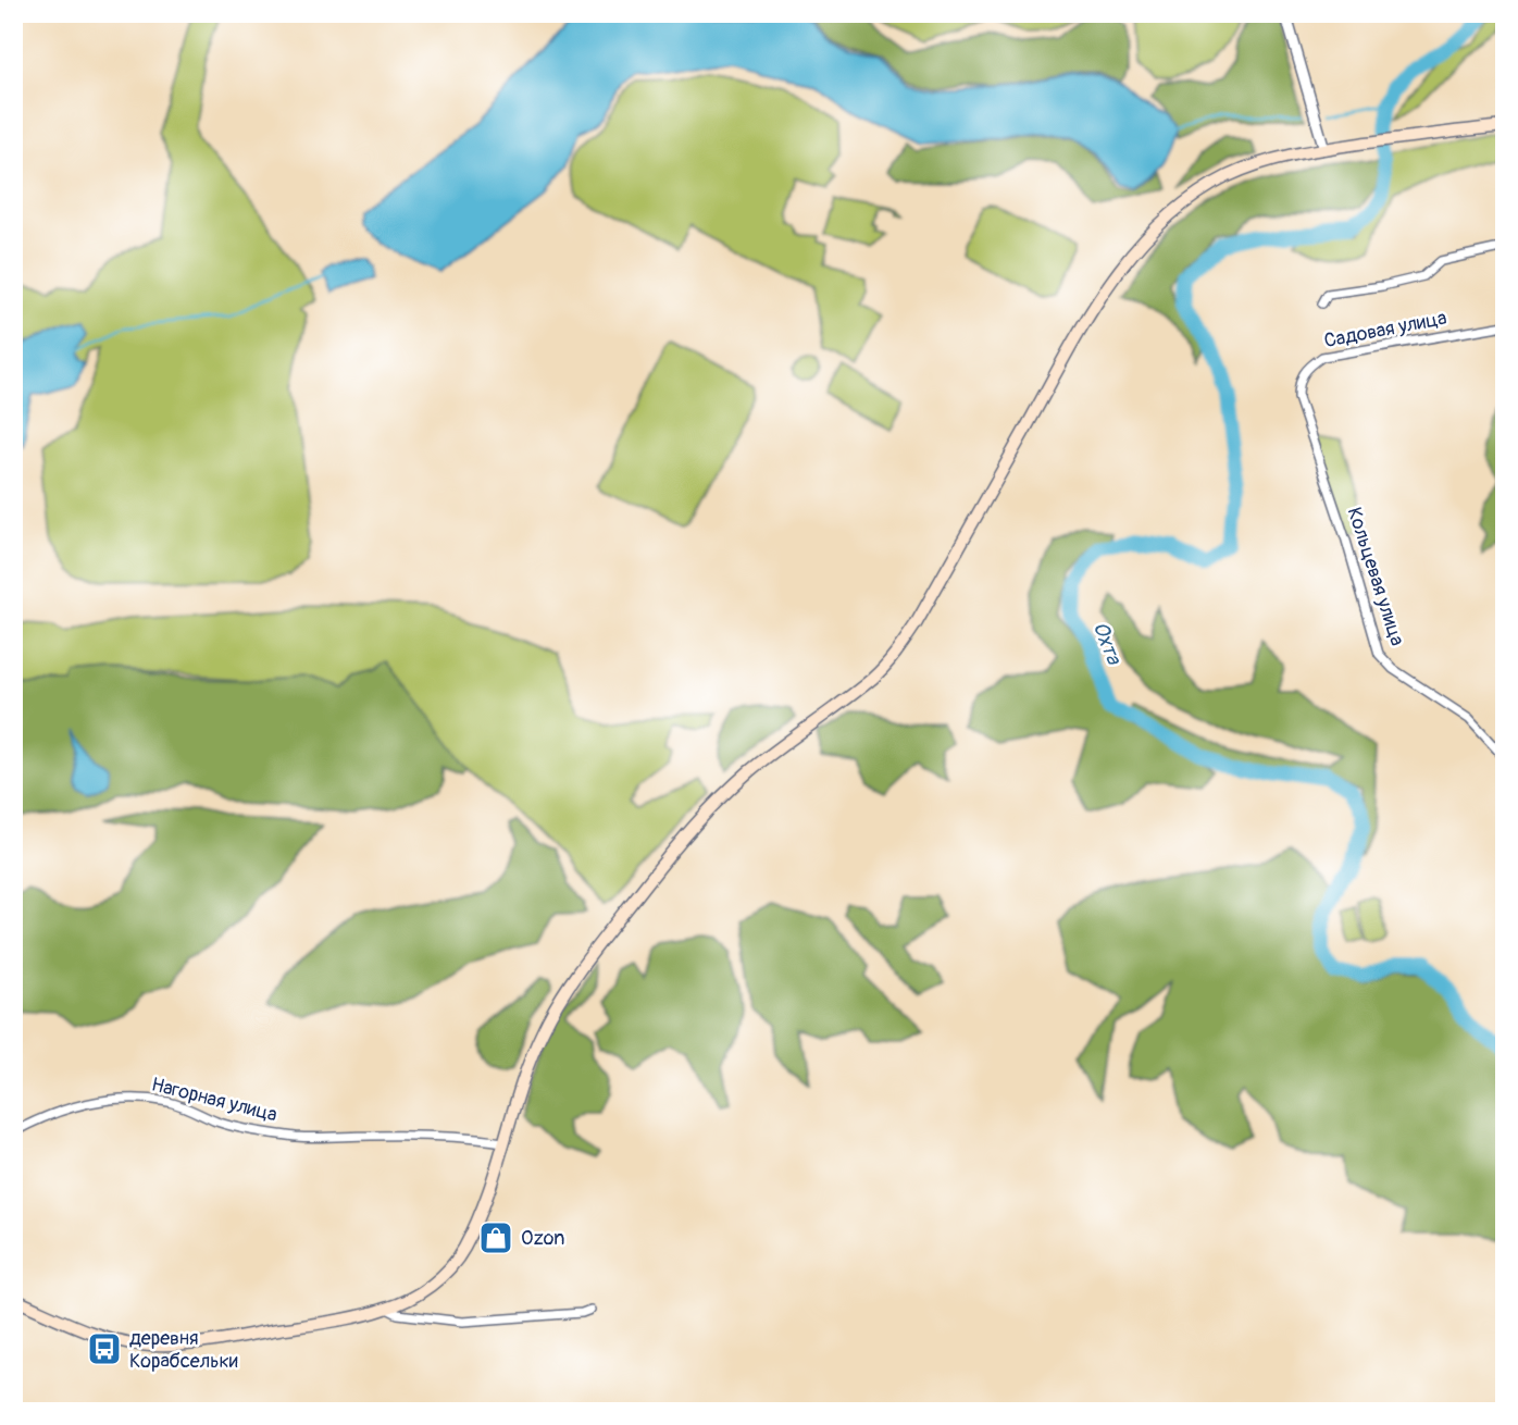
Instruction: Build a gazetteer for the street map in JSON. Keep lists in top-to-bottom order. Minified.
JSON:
{"streets":{"street":["Садовая улица","Кольцевая улица","Нагорная улица"]},"crossings":[["Садовая улица","Кольцевая улица"]],"water":["Охта"],"places":{"shop":["Ozon"],"bus stop":["деревня Корабсельки"]}}
